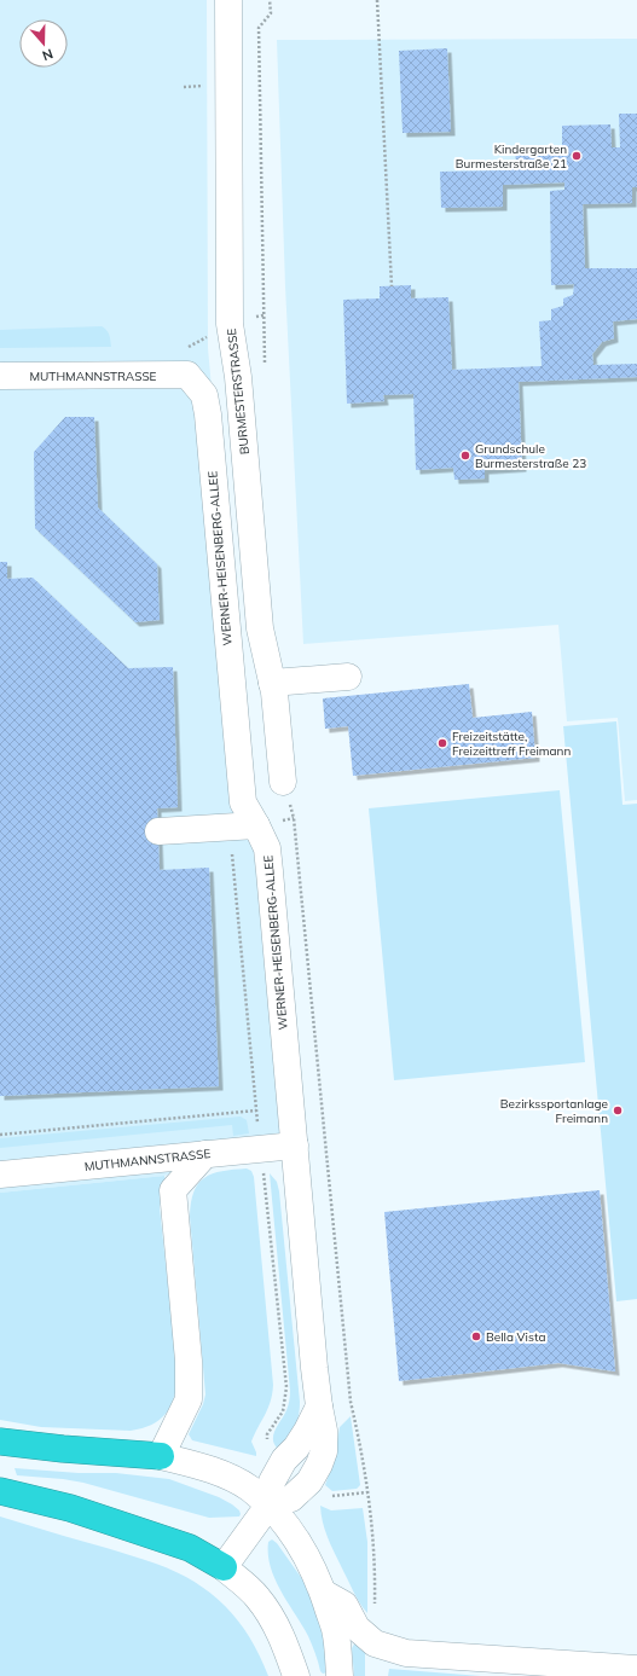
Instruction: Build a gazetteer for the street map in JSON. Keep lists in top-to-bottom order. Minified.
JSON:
{"streets":{"street":["MUTHMANNSTRASSE","BURMESTERSTRASSE","WERNER-HEISENBERG-ALLEE"]},"crossings":[["MUTHMANNSTRASSE","WERNER-HEISENBERG-ALLEE"]],"places":["Kindergarten Burmesterstraße 21","Grundschule Burmesterstraße 23","Freizeitstätte, Freizeittreff Freimann","Bezirkssportanlage Freimann","Bella Vista"],"north":"bottom"}
